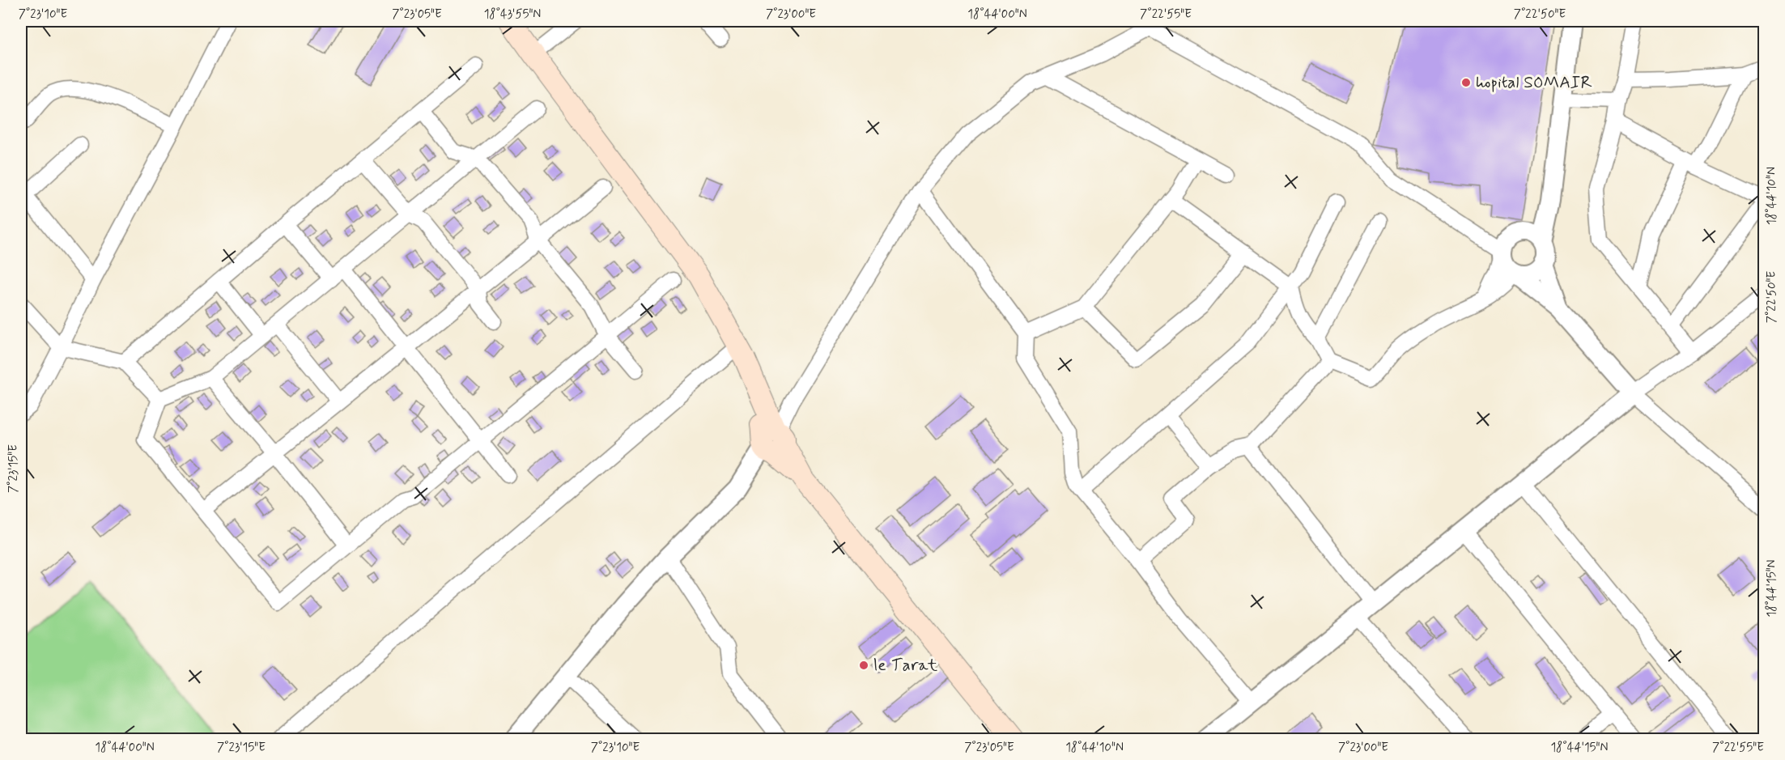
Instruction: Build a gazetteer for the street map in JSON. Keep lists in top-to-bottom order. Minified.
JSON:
{"places":["hopital SOMAIR","le Tarat"],"coordinates":["7°23'10\"E","7°23'05\"E","18°43'55\"N","7°23'00\"E","18°44'00\"N","7°22'55\"E","7°22'50\"E","18°44'10\"N","7°23'15\"E","18°44'15\"N"]}
